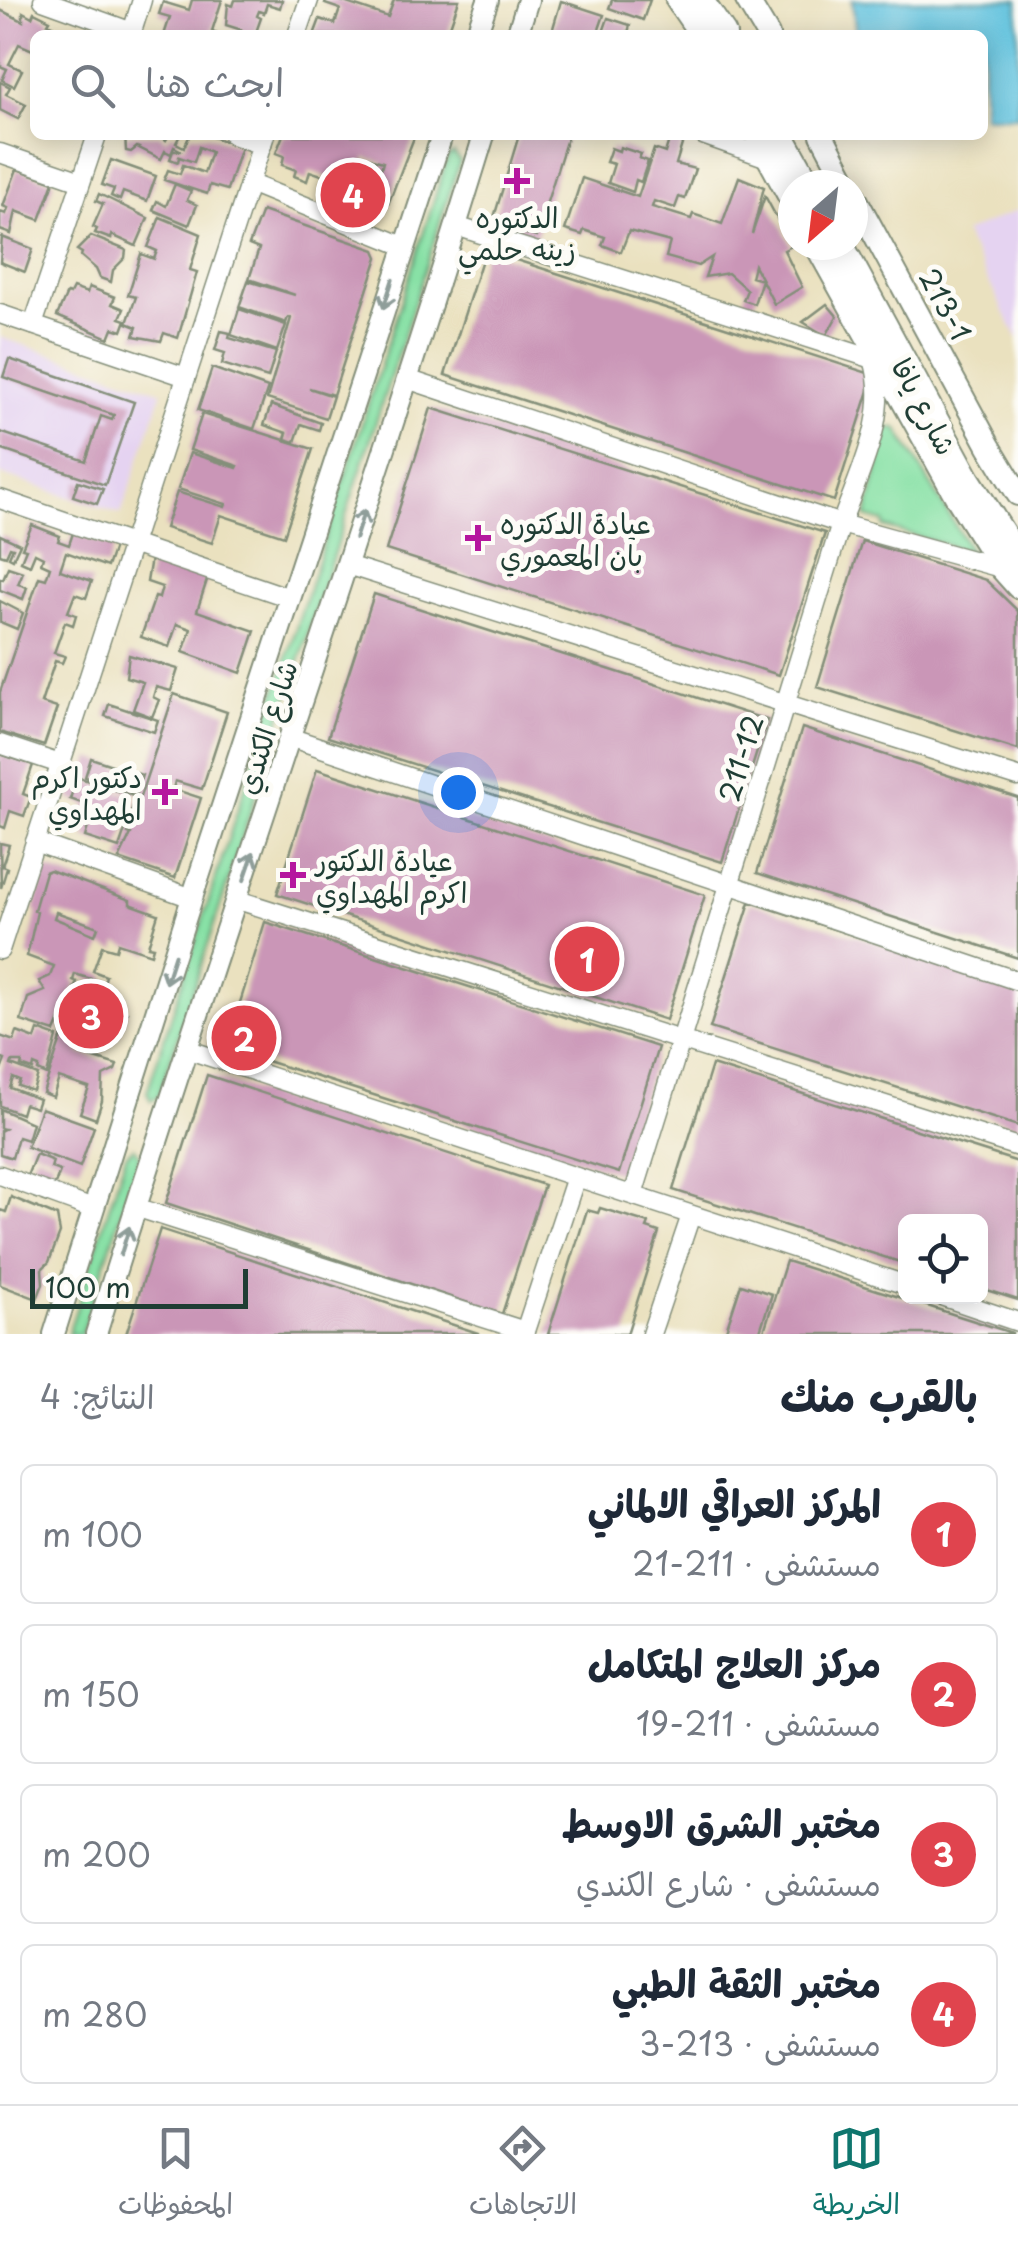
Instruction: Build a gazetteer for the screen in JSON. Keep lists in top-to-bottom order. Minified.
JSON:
{"streets":{"highway":["شارع يافا"],"main road":["213-1"],"street":["شارع الكندي","211-12"]},"places":{"health":["الدكتوره زينه حلمي","عيادة الدكتوره بان المعموري","دكتور اكرم المهداوي","عيادة الدكتور اكرم المهداوي"]},"scale_bar":"100 m","north":"bottom left","page":{"search":"ابحث هنا","pins":["4","1","3","2"],"scale":"100 m","heading":["بالقرب منك","النتائج: 4"],"list":[{"mark":"1","name":"المركز العراقي الالماني","note":"مستشفى · 211-21","value":"100 m"},{"mark":"2","name":"مركز العلاج المتكامل","note":"مستشفى · 211-19","value":"150 m"},{"mark":"3","name":"مختبر الشرق الاوسط","note":"مستشفى · شارع الكندي","value":"200 m"},{"mark":"4","name":"مختبر الثقة الطبي","note":"مستشفى · 213-3","value":"280 m"}],"nav":["الخريطة","الاتجاهات","المحفوظات"]}}
